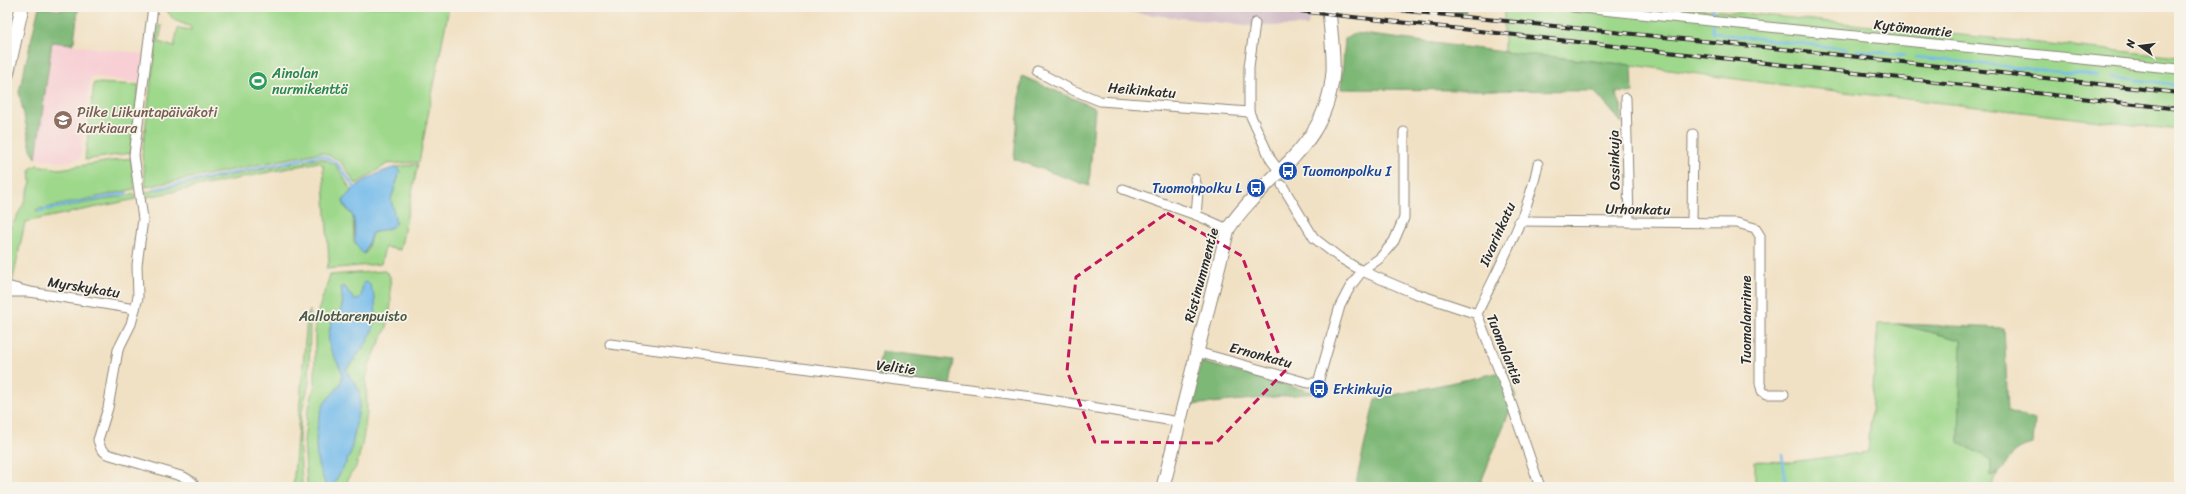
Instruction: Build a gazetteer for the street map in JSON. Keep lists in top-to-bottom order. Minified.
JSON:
{"streets":{"street":["Kytömaantie","Heikinkatu","Ossinkuja","Urhonkatu","Iivarinkatu","Ristinummentie","Myrskykatu","Tuomalanrinne","Tuomalantie","Ernonkatu","Velitie"]},"crossings":[["Heikinkatu","Tuomalantie"],["Ossinkuja","Urhonkatu"],["Urhonkatu","Iivarinkatu"],["Urhonkatu","Tuomalanrinne"],["Iivarinkatu","Tuomalantie"],["Ristinummentie","Tuomalantie"],["Ristinummentie","Ernonkatu"],["Ristinummentie","Velitie"],["Tuomalantie","Ernonkatu"]],"parks":["Aallottarenpuisto"],"places":{"sports":["Ainolan nurmikenttä"],"school or university":["Pilke Liikuntapäiväkoti Kurkiaura"],"bus stop":["Tuomonpolku I","Tuomonpolku L","Erkinkuja"]},"north":"left"}
